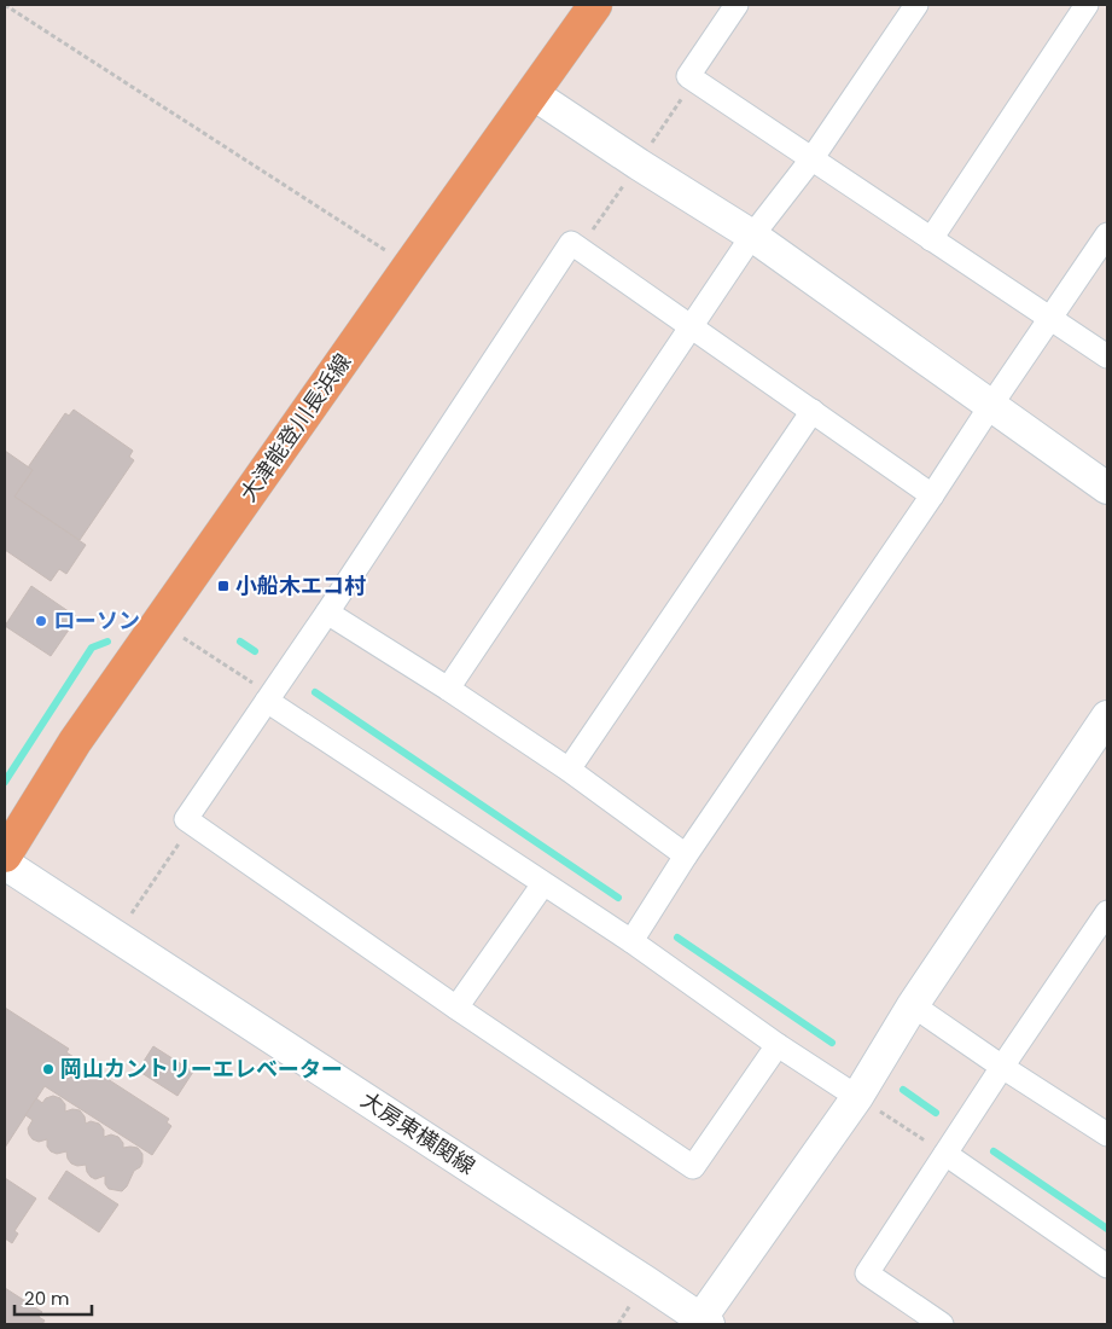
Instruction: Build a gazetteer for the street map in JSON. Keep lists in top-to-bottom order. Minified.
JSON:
{"streets":{"main road":["大津能登川長浜線"],"street":["大房東横関線"]},"places":{"transit":["小船木エコ村"],"other":["ローソン","岡山カントリーエレベーター"]},"scale_bar":"20 m"}
